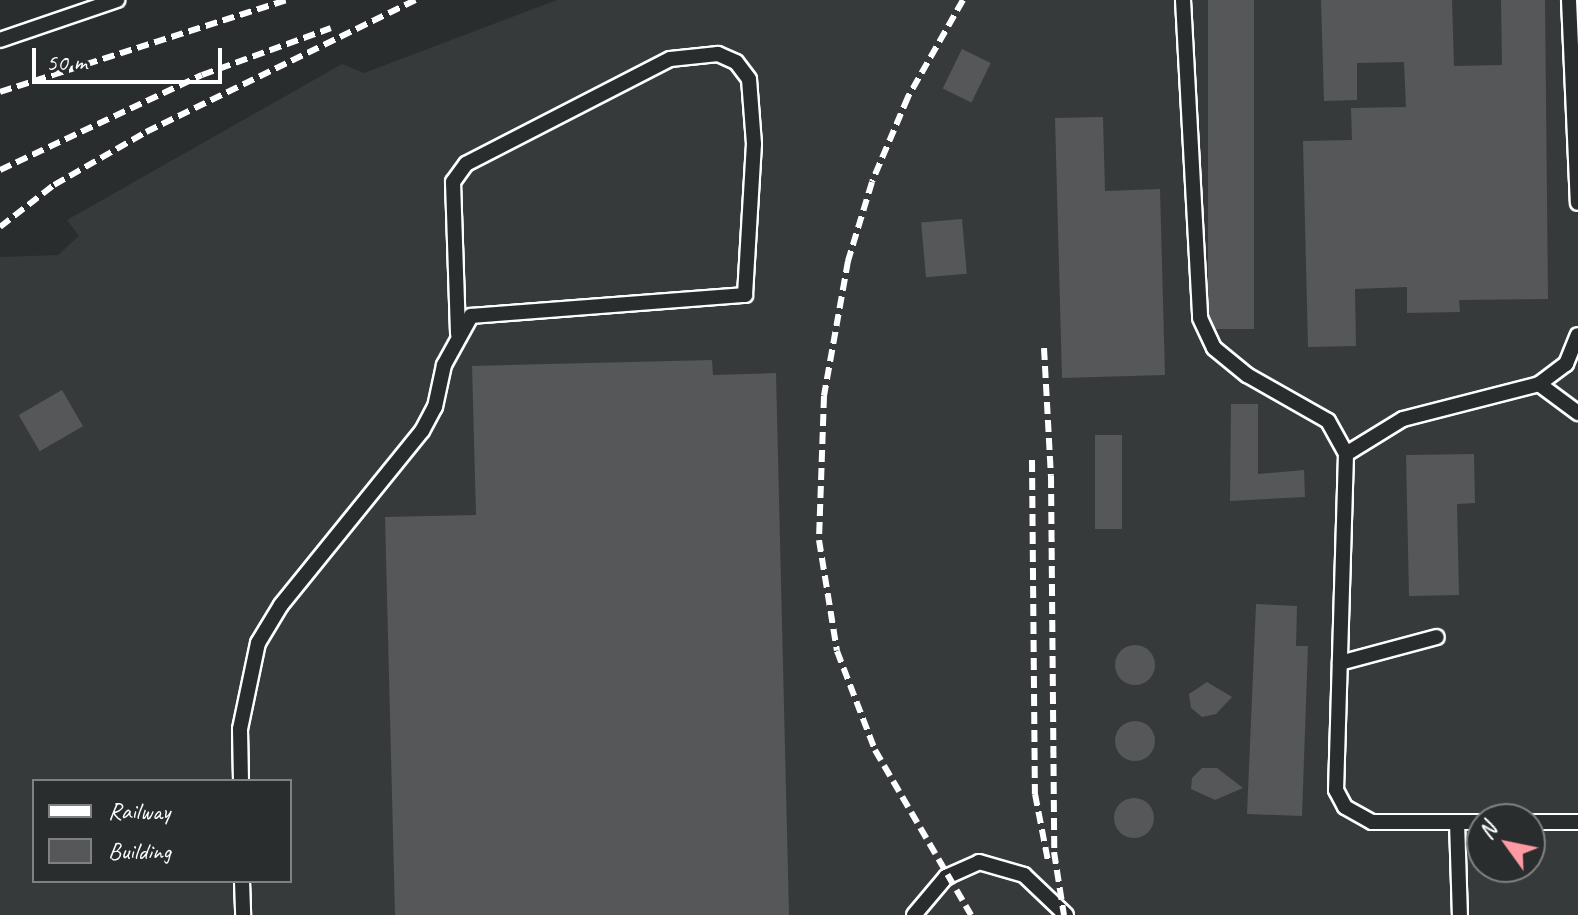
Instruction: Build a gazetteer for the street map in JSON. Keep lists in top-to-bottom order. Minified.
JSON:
{"legend":["Railway","Building"],"scale_bar":"50 m","north":"top left"}
